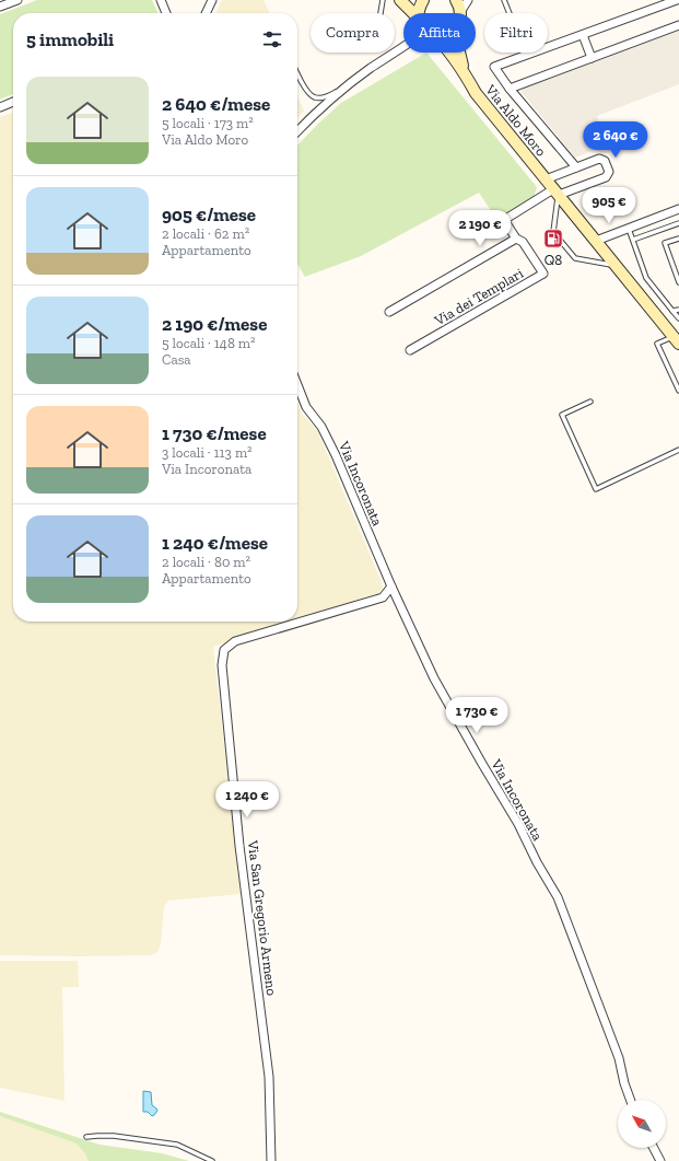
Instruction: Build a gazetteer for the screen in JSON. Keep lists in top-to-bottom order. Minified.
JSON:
{"streets":{"main road":["Via Aldo Moro"],"street":["Via dei Templari","Via Incoronata","Via San Gregorio Armeno"]},"crossings":[["Via Incoronata","Via San Gregorio Armeno"]],"places":{"fuel station":["Q8"]},"north":"top left","page":{"chip":["Compra","Affitta","Filtri"],"heading":"5 immobili","list":[{"name":"2 640 €/mese","note":"5 locali · 173 m² · Via Aldo Moro"},{"name":"905 €/mese","note":"2 locali · 62 m² · Appartamento"},{"name":"2 190 €/mese","note":"5 locali · 148 m² · Casa"},{"name":"1 730 €/mese","note":"3 locali · 113 m² · Via Incoronata"},{"name":"1 240 €/mese","note":"2 locali · 80 m² · Appartamento"}],"price":["2 640 €","905 €","2 190 €","1 730 €","1 240 €"]}}
